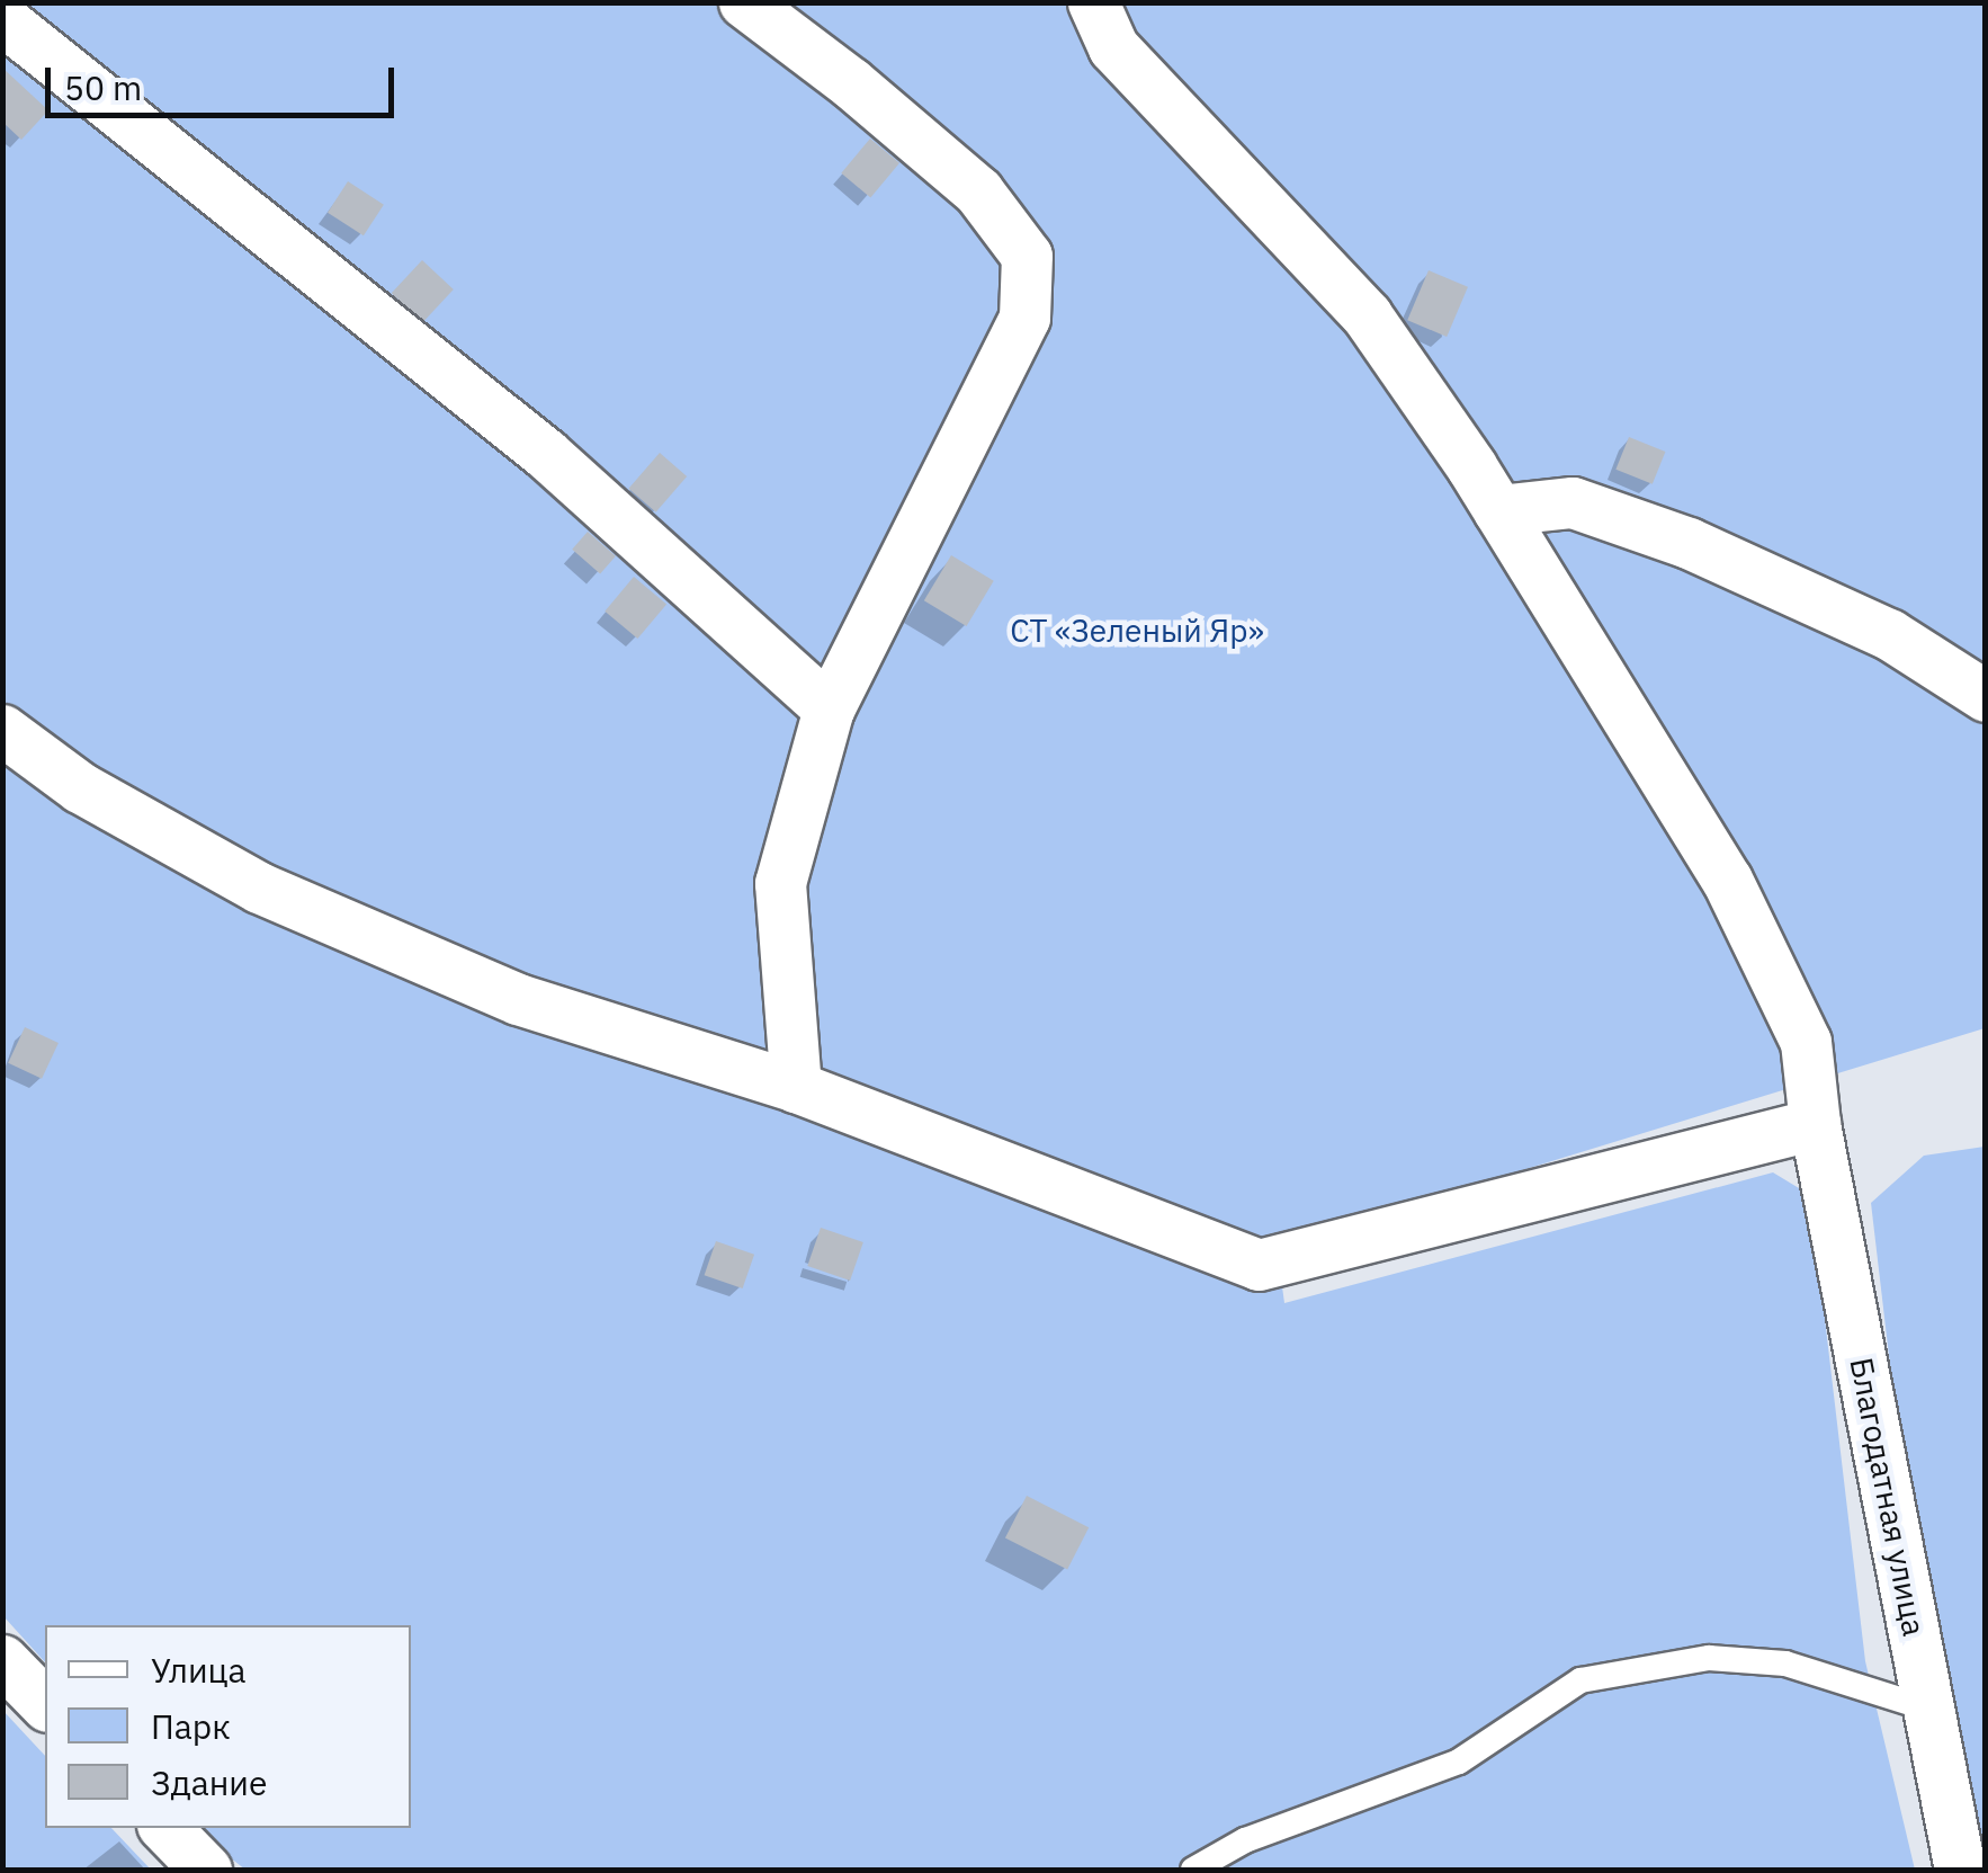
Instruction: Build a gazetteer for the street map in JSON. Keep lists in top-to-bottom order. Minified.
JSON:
{"streets":{"street":["Благодатная улица"]},"parks":["СТ «Зеленый Яр»"],"legend":["Улица","Парк","Здание"],"scale_bar":"50 m"}
